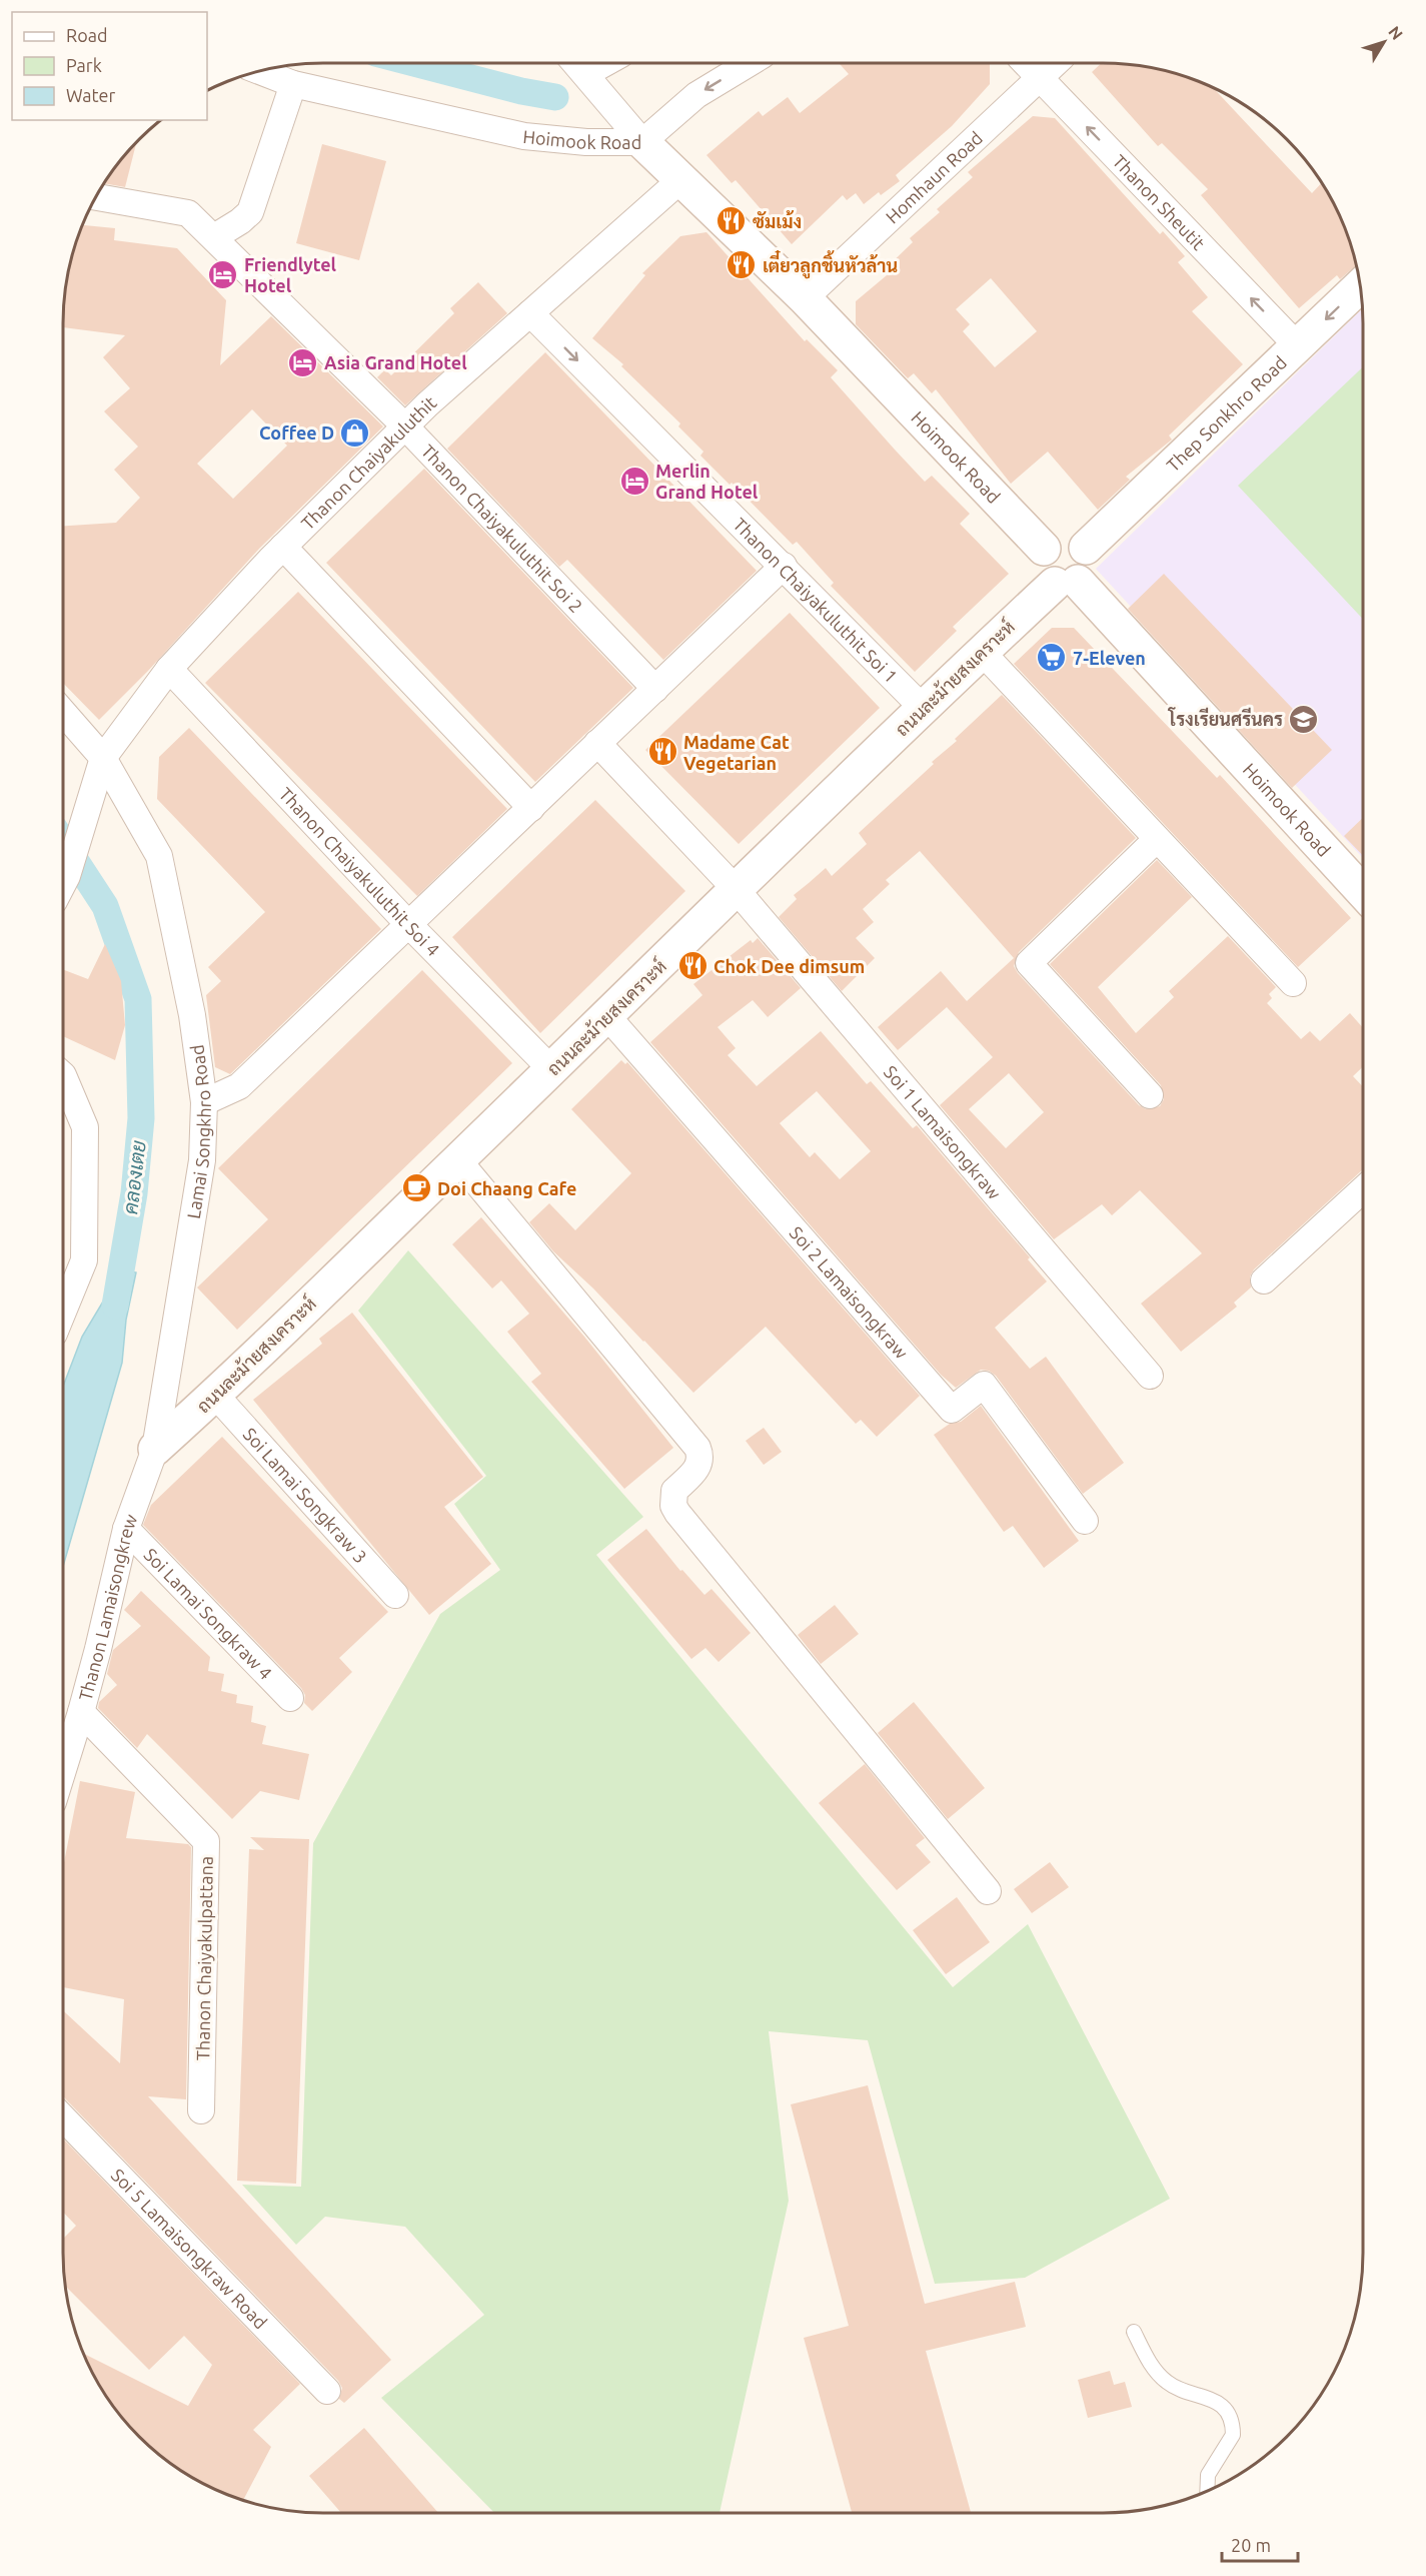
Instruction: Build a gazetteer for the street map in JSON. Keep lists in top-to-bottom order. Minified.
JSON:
{"streets":{"street":["Hoimook Road","Homhaun Road","Thanon Sheutit","Thep Sonkhro Road","Thanon Chaiyakuluthit","Thanon Chaiyakuluthit Soi 2","Thanon Chaiyakuluthit Soi 1","ถนนละม้ายสงเคราะห์","Thanon Chaiyakuluthit Soi 4","Lamai Songkhro Road","Soi 1 Lamaisongkraw","Soi 2 Lamaisongkraw","Soi Lamai Songkraw 3","Thanon Lamaisongkrew","Soi Lamai Songkraw 4","Thanon Chaiyakulpattana","Soi 5 Lamaisongkraw Road"]},"crossings":[["Hoimook Road","Homhaun Road"],["Hoimook Road","Thep Sonkhro Road"],["Hoimook Road","Thanon Chaiyakuluthit"],["Hoimook Road","ถนนละม้ายสงเคราะห์"],["Homhaun Road","Thanon Sheutit"],["Thanon Sheutit","Thep Sonkhro Road"],["Thep Sonkhro Road","ถนนละม้ายสงเคราะห์"],["Thanon Chaiyakuluthit","Thanon Chaiyakuluthit Soi 2"],["Thanon Chaiyakuluthit","Thanon Chaiyakuluthit Soi 1"],["Thanon Chaiyakuluthit","Thanon Chaiyakuluthit Soi 4"],["Thanon Chaiyakuluthit","Lamai Songkhro Road"],["Thanon Chaiyakuluthit Soi 1","ถนนละม้ายสงเคราะห์"],["ถนนละม้ายสงเคราะห์","Thanon Chaiyakuluthit Soi 4"],["ถนนละม้ายสงเคราะห์","Lamai Songkhro Road"],["ถนนละม้ายสงเคราะห์","Soi 1 Lamaisongkraw"],["ถนนละม้ายสงเคราะห์","Soi 2 Lamaisongkraw"],["ถนนละม้ายสงเคราะห์","Soi Lamai Songkraw 3"],["ถนนละม้ายสงเคราะห์","Thanon Lamaisongkrew"],["Lamai Songkhro Road","Thanon Lamaisongkrew"],["Thanon Lamaisongkrew","Soi Lamai Songkraw 4"],["Thanon Lamaisongkrew","Thanon Chaiyakulpattana"]],"one_way":["Thanon Sheutit","Thanon Chaiyakuluthit Soi 1"],"water":["คลองเตย"],"places":{"restaurant":["ซัมเม้ง","เตี๋ยวลูกชิ้นหัวล้าน","Madame Cat Vegetarian","Chok Dee dimsum"],"hotel":["Friendlytel Hotel","Asia Grand Hotel","Merlin Grand Hotel"],"shop":["Coffee D"],"supermarket":["7-Eleven"],"school or university":["โรงเรียนศรีนคร"],"cafe":["Doi Chaang Cafe"]},"legend":["Road","Park","Water"],"scale_bar":"20 m","north":"top right"}
